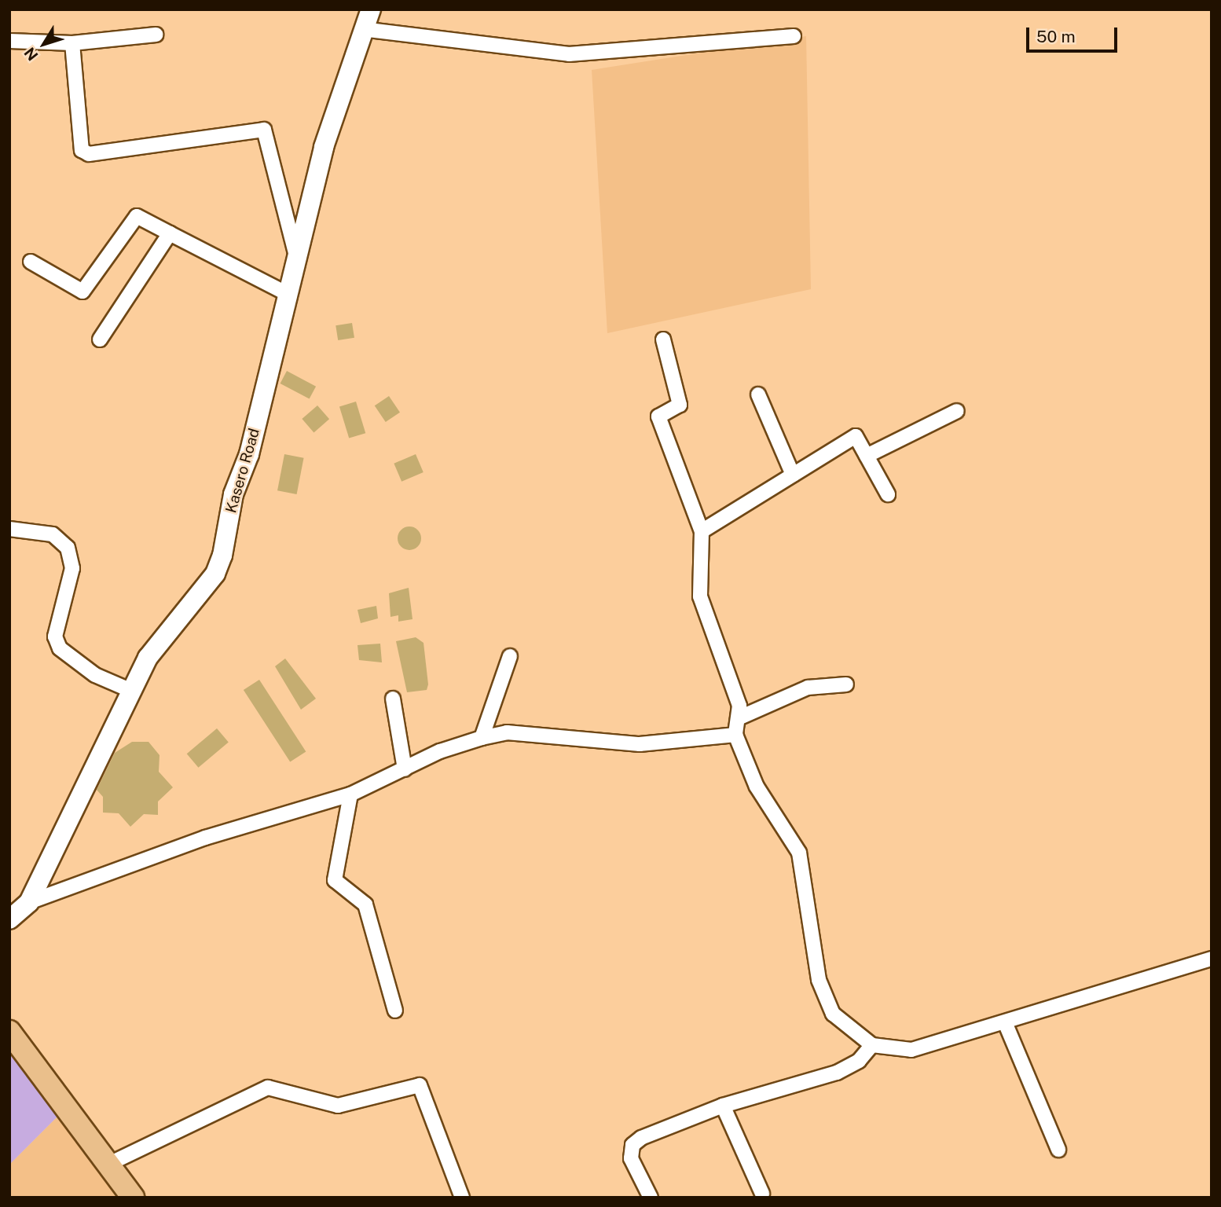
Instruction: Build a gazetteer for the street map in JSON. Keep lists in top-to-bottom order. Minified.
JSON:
{"streets":{"street":["Kasero Road"]},"scale_bar":"50 m","north":"bottom left"}
